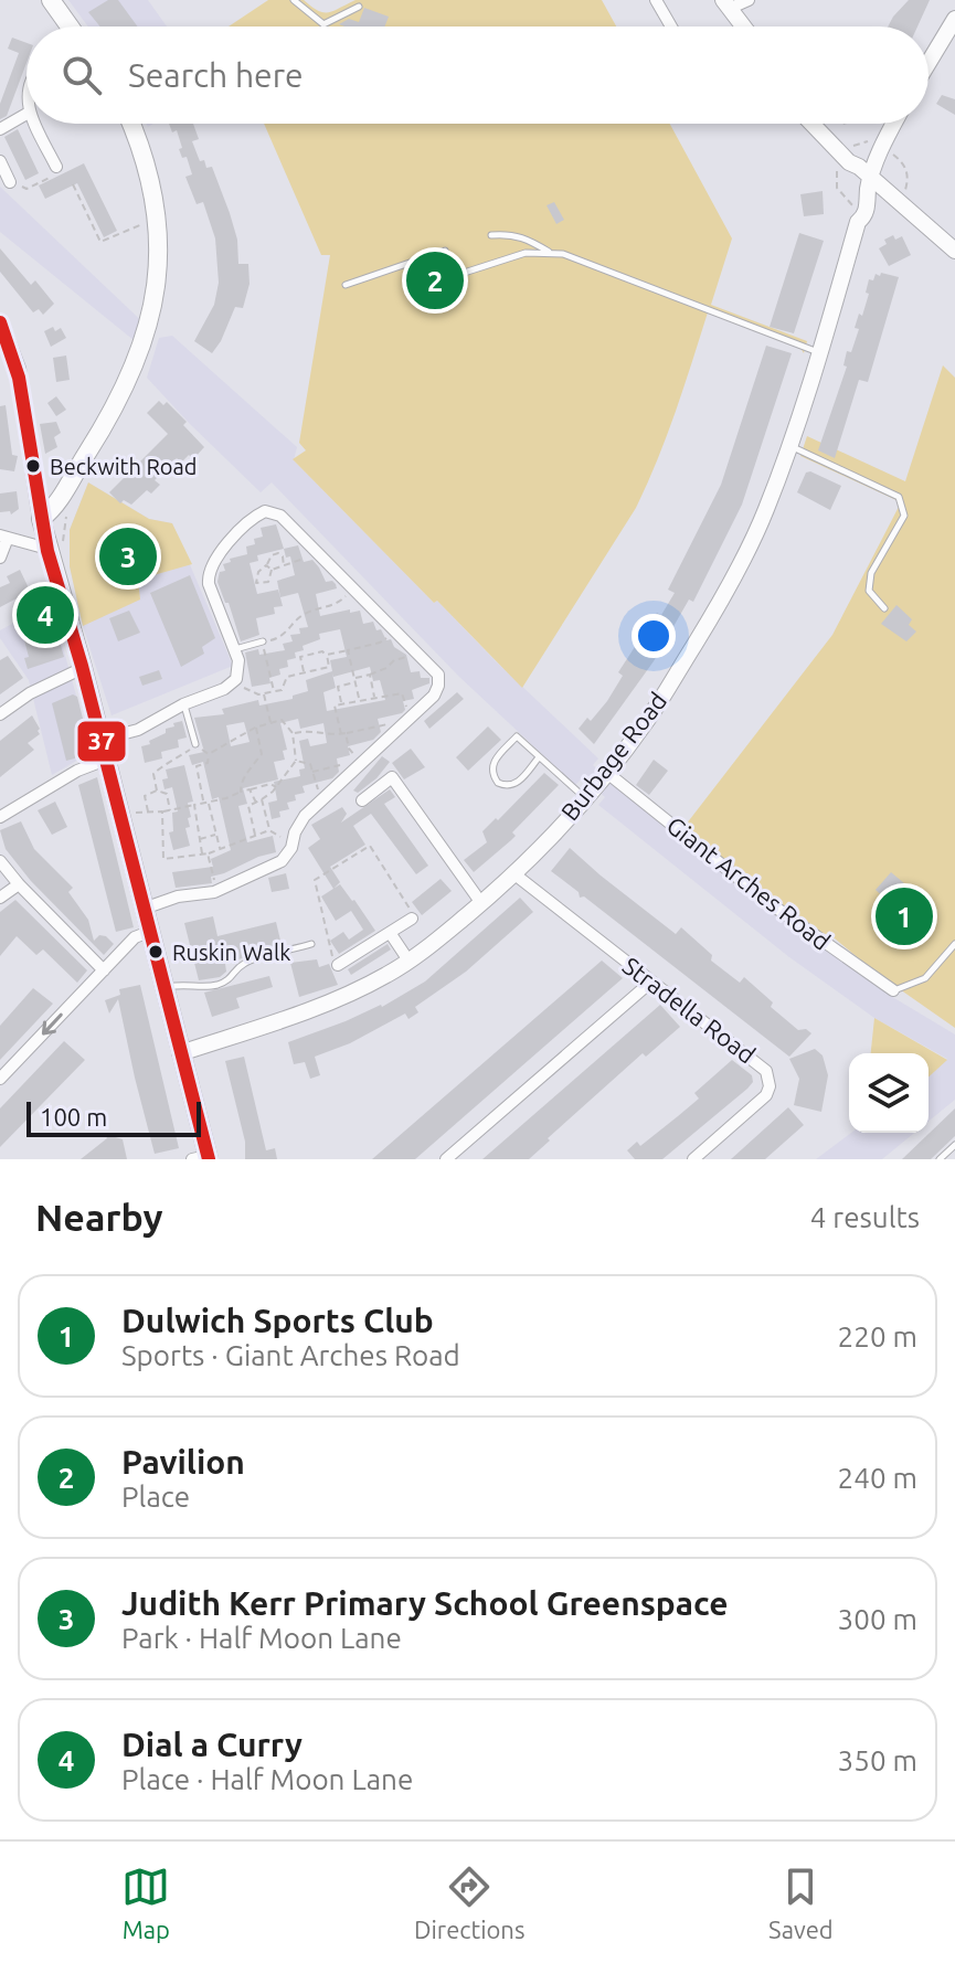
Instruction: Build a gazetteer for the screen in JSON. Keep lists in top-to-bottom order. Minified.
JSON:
{"streets":{"street":["Burbage Road","Giant Arches Road","Stradella Road"]},"crossings":[["Burbage Road","Giant Arches Road"],["Burbage Road","Stradella Road"]],"places":["Beckwith Road","Ruskin Walk"],"lines":["transit line 37"],"scale_bar":"100 m","page":{"search":"Search here","pins":["2","3","4","1"],"scale":"100 m","heading":["Nearby","4 results"],"list":[{"mark":"1","name":"Dulwich Sports Club","note":"Sports · Giant Arches Road","value":"220 m"},{"mark":"2","name":"Pavilion","note":"Place","value":"240 m"},{"mark":"3","name":"Judith Kerr Primary School Greenspace","note":"Park · Half Moon Lane","value":"300 m"},{"mark":"4","name":"Dial a Curry","note":"Place · Half Moon Lane","value":"350 m"}],"nav":["Map","Directions","Saved"]}}
